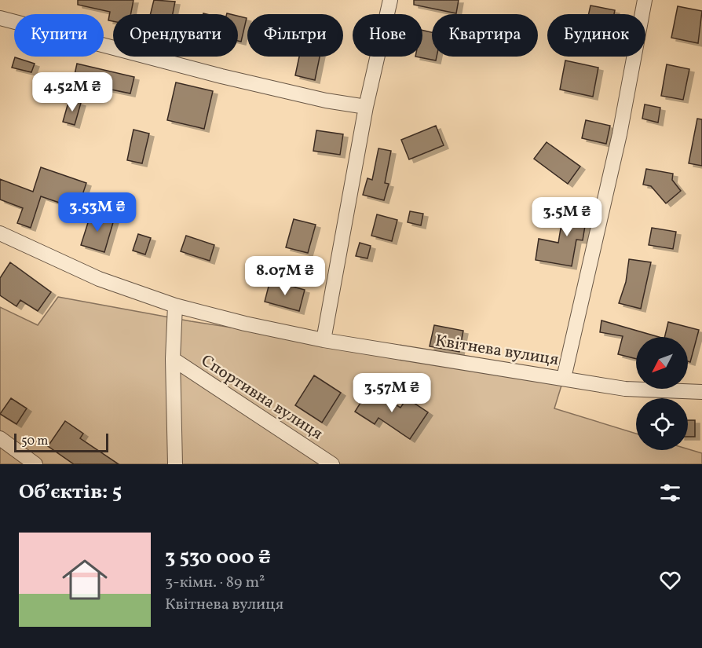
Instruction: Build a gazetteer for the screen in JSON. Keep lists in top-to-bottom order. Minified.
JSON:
{"streets":{"street":["Квітнева вулиця","Спортивна вулиця"]},"scale_bar":"50 m","north":"bottom left","page":{"chip":["Купити","Орендувати","Фільтри","Нове","Квартира","Будинок"],"price":["4.52M ₴","3.53M ₴","3.5M ₴","8.07M ₴","3.57M ₴"],"scale":"50 m","heading":"Об’єктів: 5","list":[{"name":"3 530 000 ₴","note":"3-кімн. · 89 m² · Квітнева вулиця"}]}}
